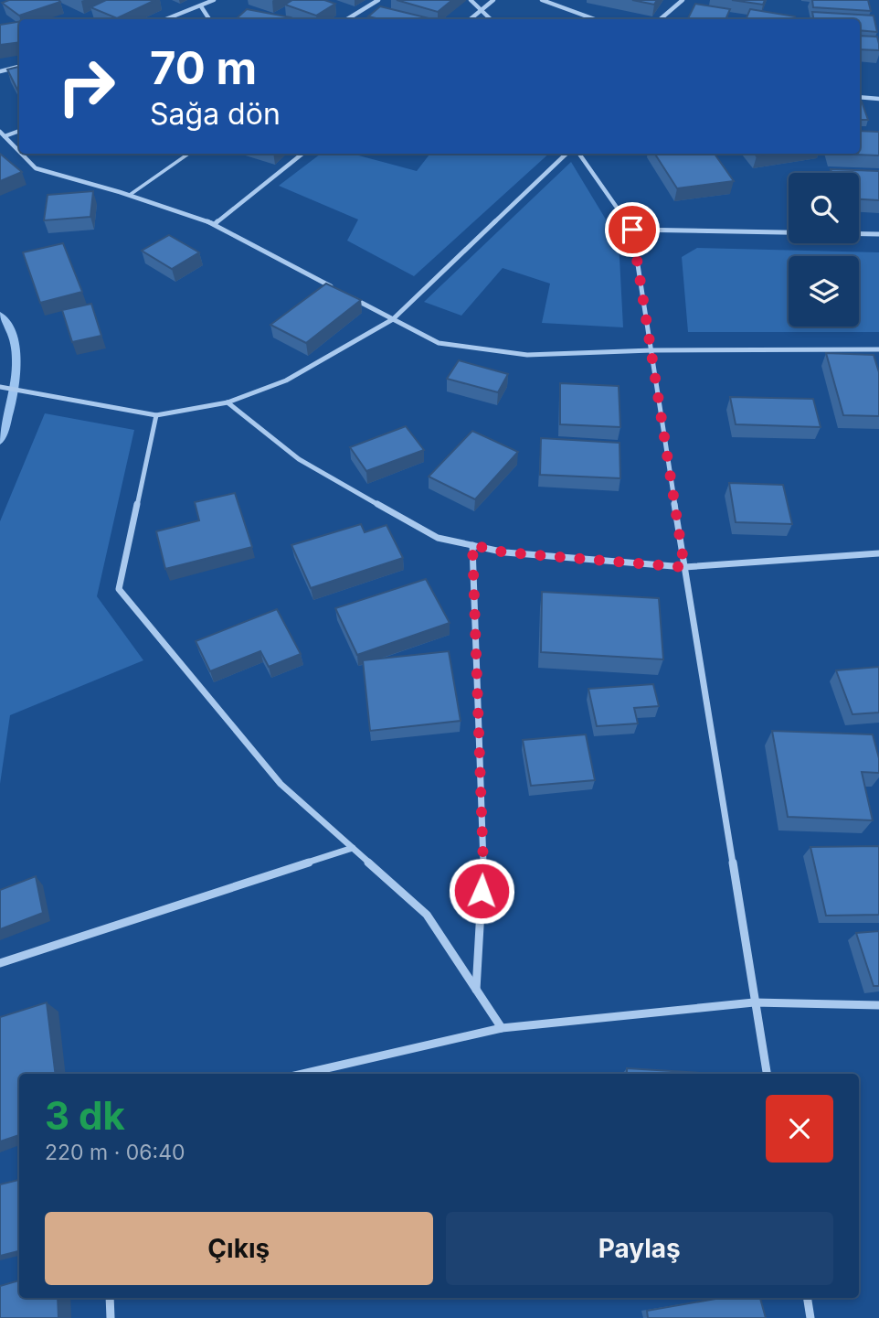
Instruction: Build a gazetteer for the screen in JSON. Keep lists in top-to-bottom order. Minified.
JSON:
{"page":{"turn":["70 m","Sağa dön"],"heading":["3 dk","220 m · 06:40"],"buttons":["Çıkış","Paylaş"]}}
